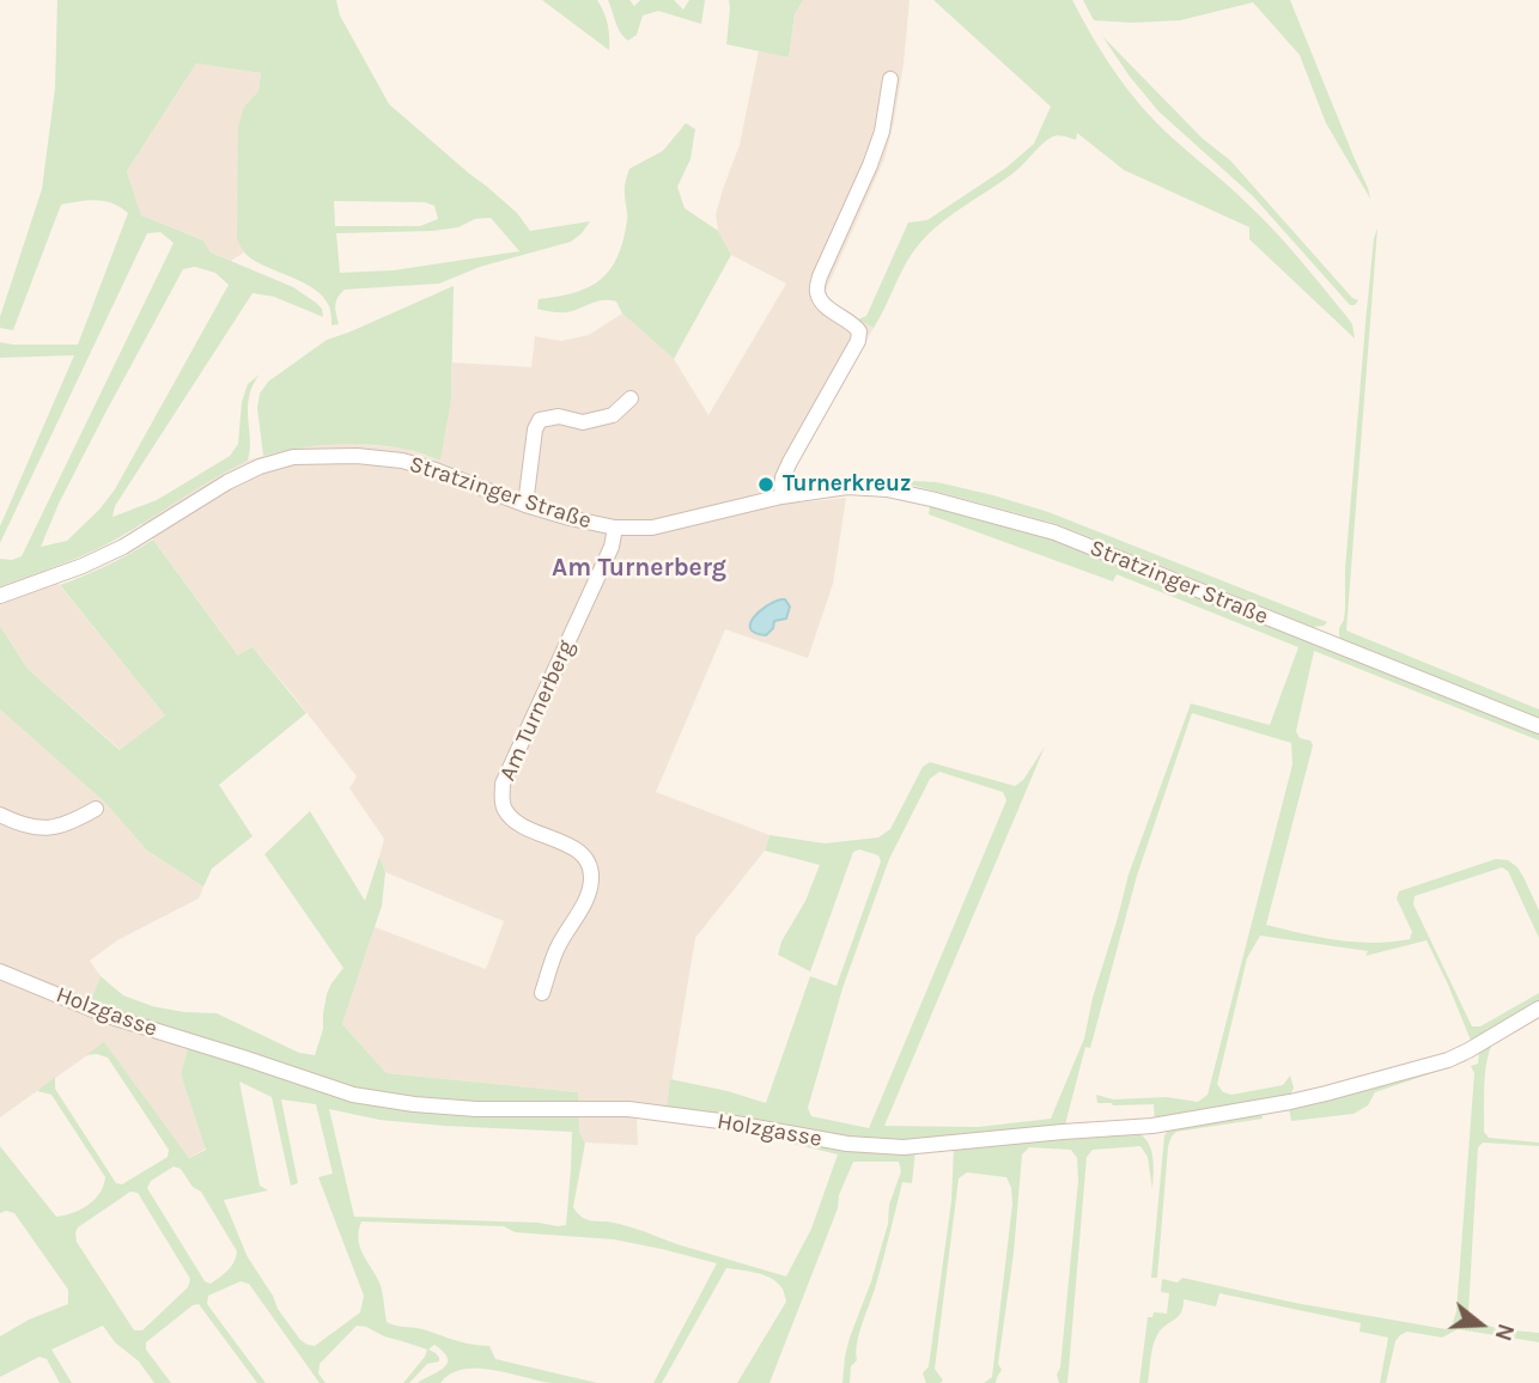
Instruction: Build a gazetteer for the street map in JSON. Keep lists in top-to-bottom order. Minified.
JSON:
{"streets":{"street":["Stratzinger Straße","Am Turnerberg","Holzgasse"]},"crossings":[["Stratzinger Straße","Am Turnerberg"]],"districts":["Am Turnerberg"],"places":["Turnerkreuz"],"north":"right"}
